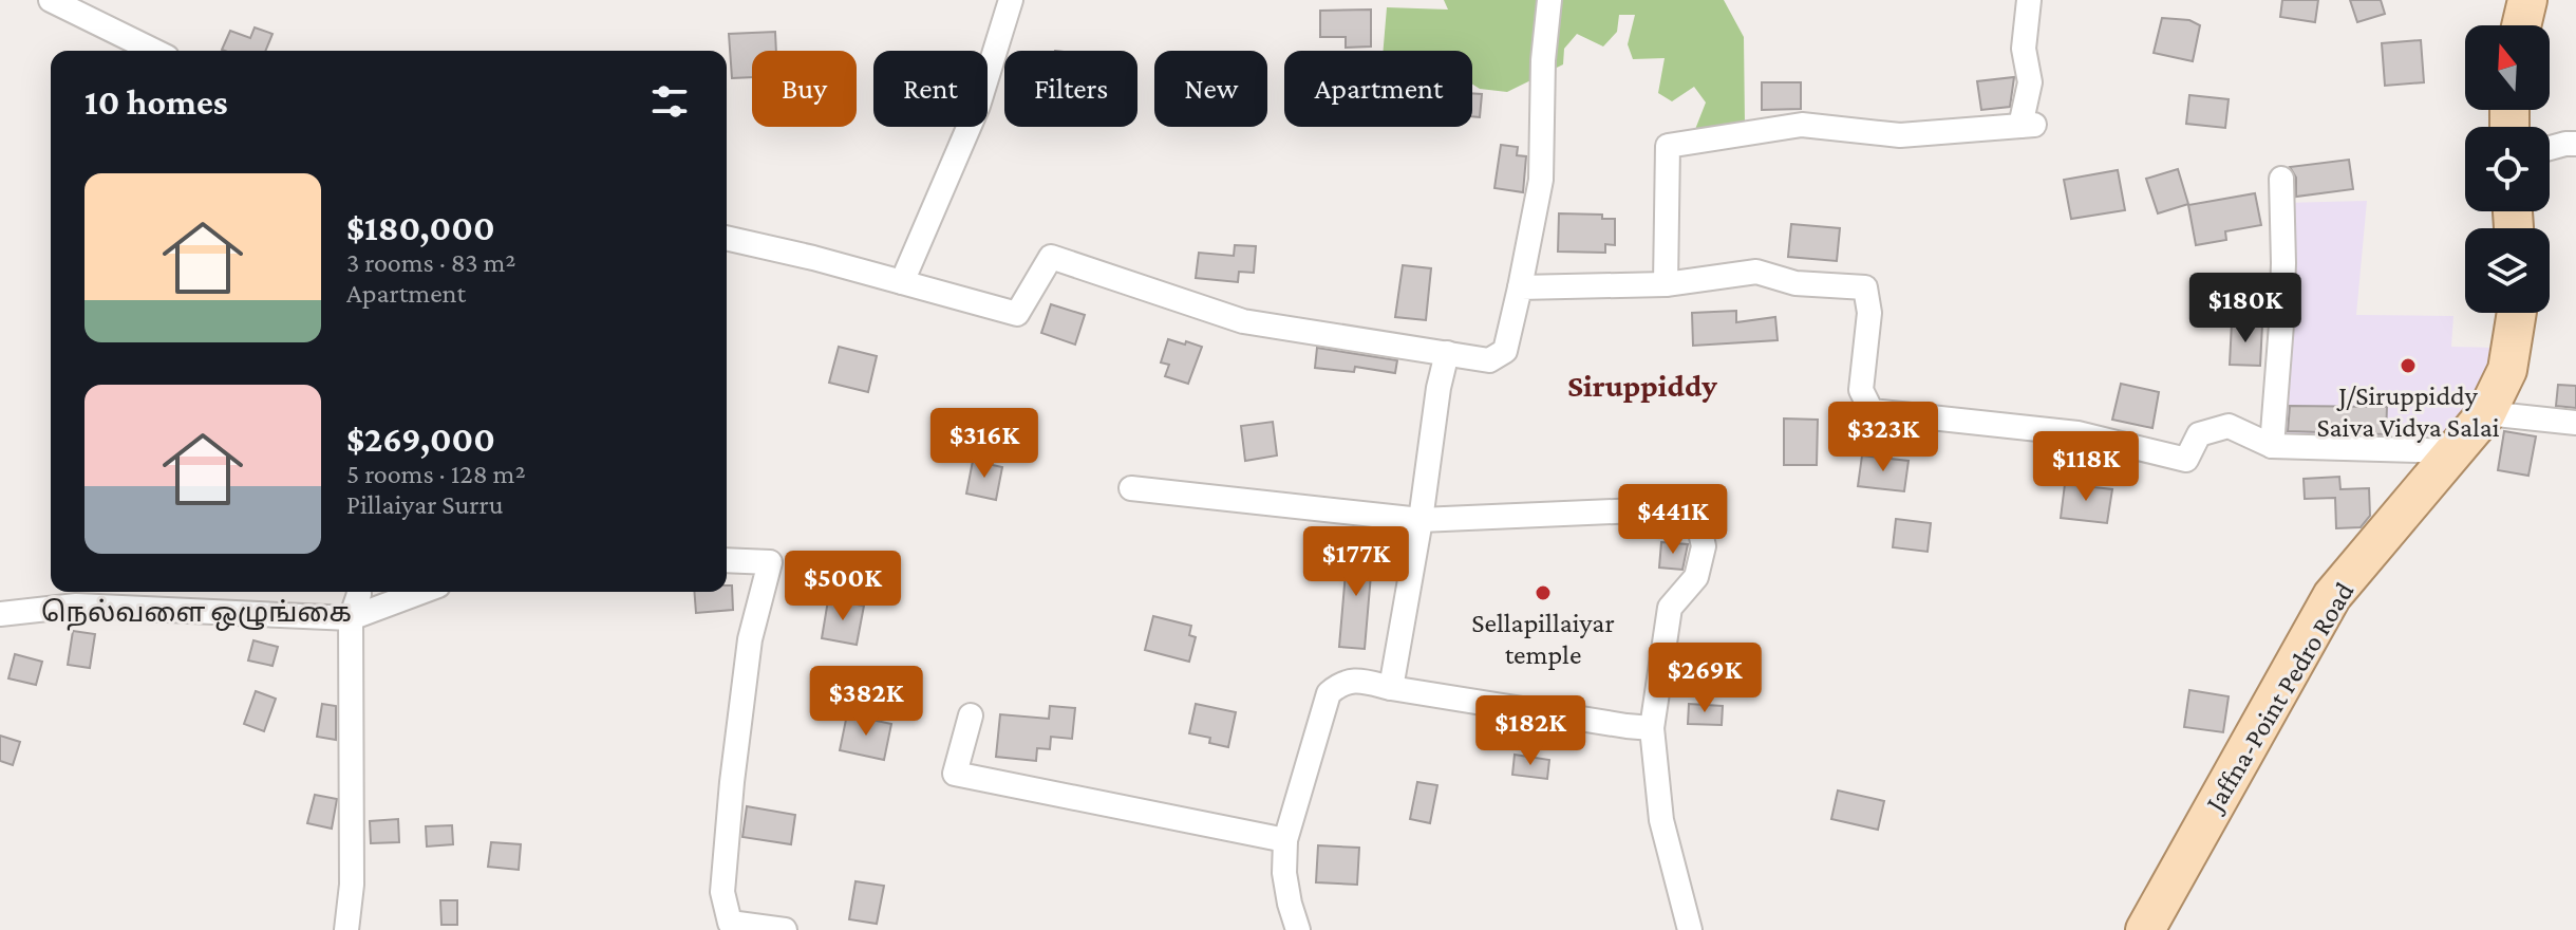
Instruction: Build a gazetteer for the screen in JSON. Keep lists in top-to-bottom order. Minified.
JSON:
{"streets":{"main road":["Jaffna-Point Pedro Road"],"street":["நெல்வளை ஒழுங்கை"]},"districts":["Siruppiddy"],"places":["J/Siruppiddy Saiva Vidya Salai","Sellapillaiyar temple"],"north":"top","page":{"chip":["Buy","Rent","Filters","New","Apartment"],"heading":"10 homes","list":[{"name":"$180,000","note":"3 rooms · 83 m² · Apartment"},{"name":"$269,000","note":"5 rooms · 128 m² · Pillaiyar Surru"}],"price":["$180K","$323K","$316K","$118K","$441K","$177K","$500K","$269K","$382K","$182K"]}}
